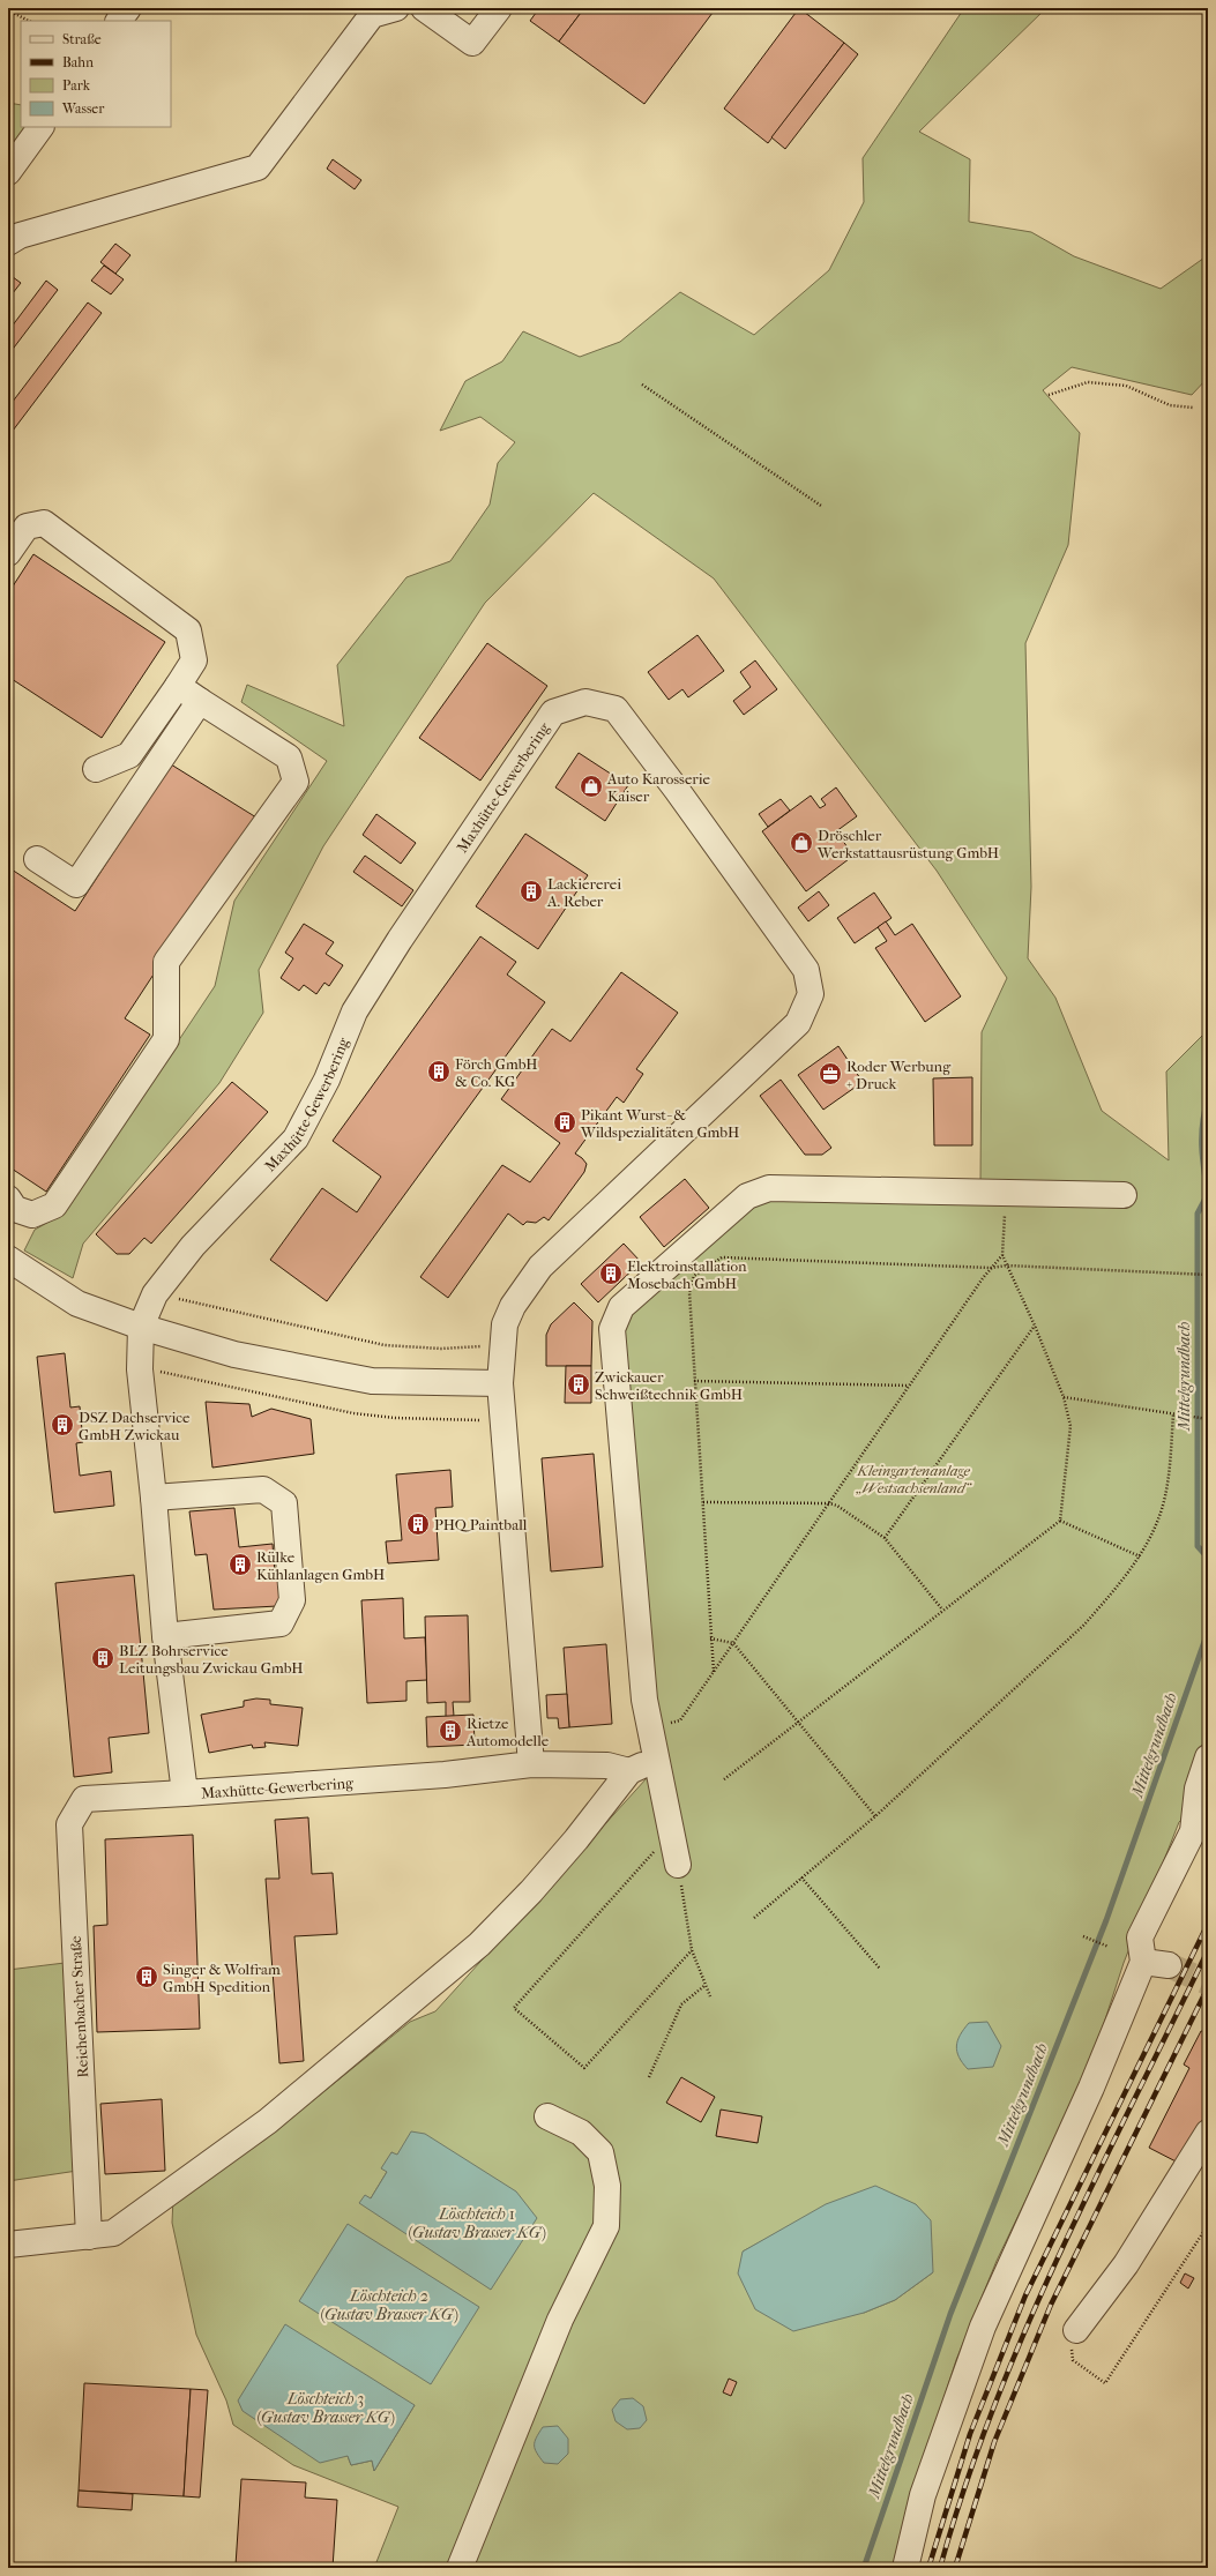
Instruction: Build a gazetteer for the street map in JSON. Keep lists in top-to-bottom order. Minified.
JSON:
{"streets":{"street":["Maxhütte-Gewerbering","Reichenbacher Straße"]},"crossings":[["Maxhütte-Gewerbering","Reichenbacher Straße"]],"water":["Mittelgrundbach","Löschteich 1 (Gustav Brasser KG)","Löschteich 2 (Gustav Brasser KG)","Löschteich 3 (Gustav Brasser KG)"],"parks":["Kleingartenanlage „Westsachsenland“"],"places":{"shop":["Auto Karosserie Kaiser","Dröschler Werkstattausrüstung GmbH"],"building":["Lackiererei A. Reber","Förch GmbH & Co. KG","Pikant Wurst- & Wildspezialitäten GmbH","Elektroinstallation Mosebach GmbH","Zwickauer Schweißtechnik GmbH","DSZ Dachservice GmbH Zwickau","PHQ Paintball","Rülke Kühlanlagen GmbH","BLZ Bohrservice Leitungsbau Zwickau GmbH","Rietze Automodelle","Singer & Wolfram GmbH Spedition"],"office":["Roder Werbung + Druck"]},"legend":["Straße","Bahn","Park","Wasser"]}
